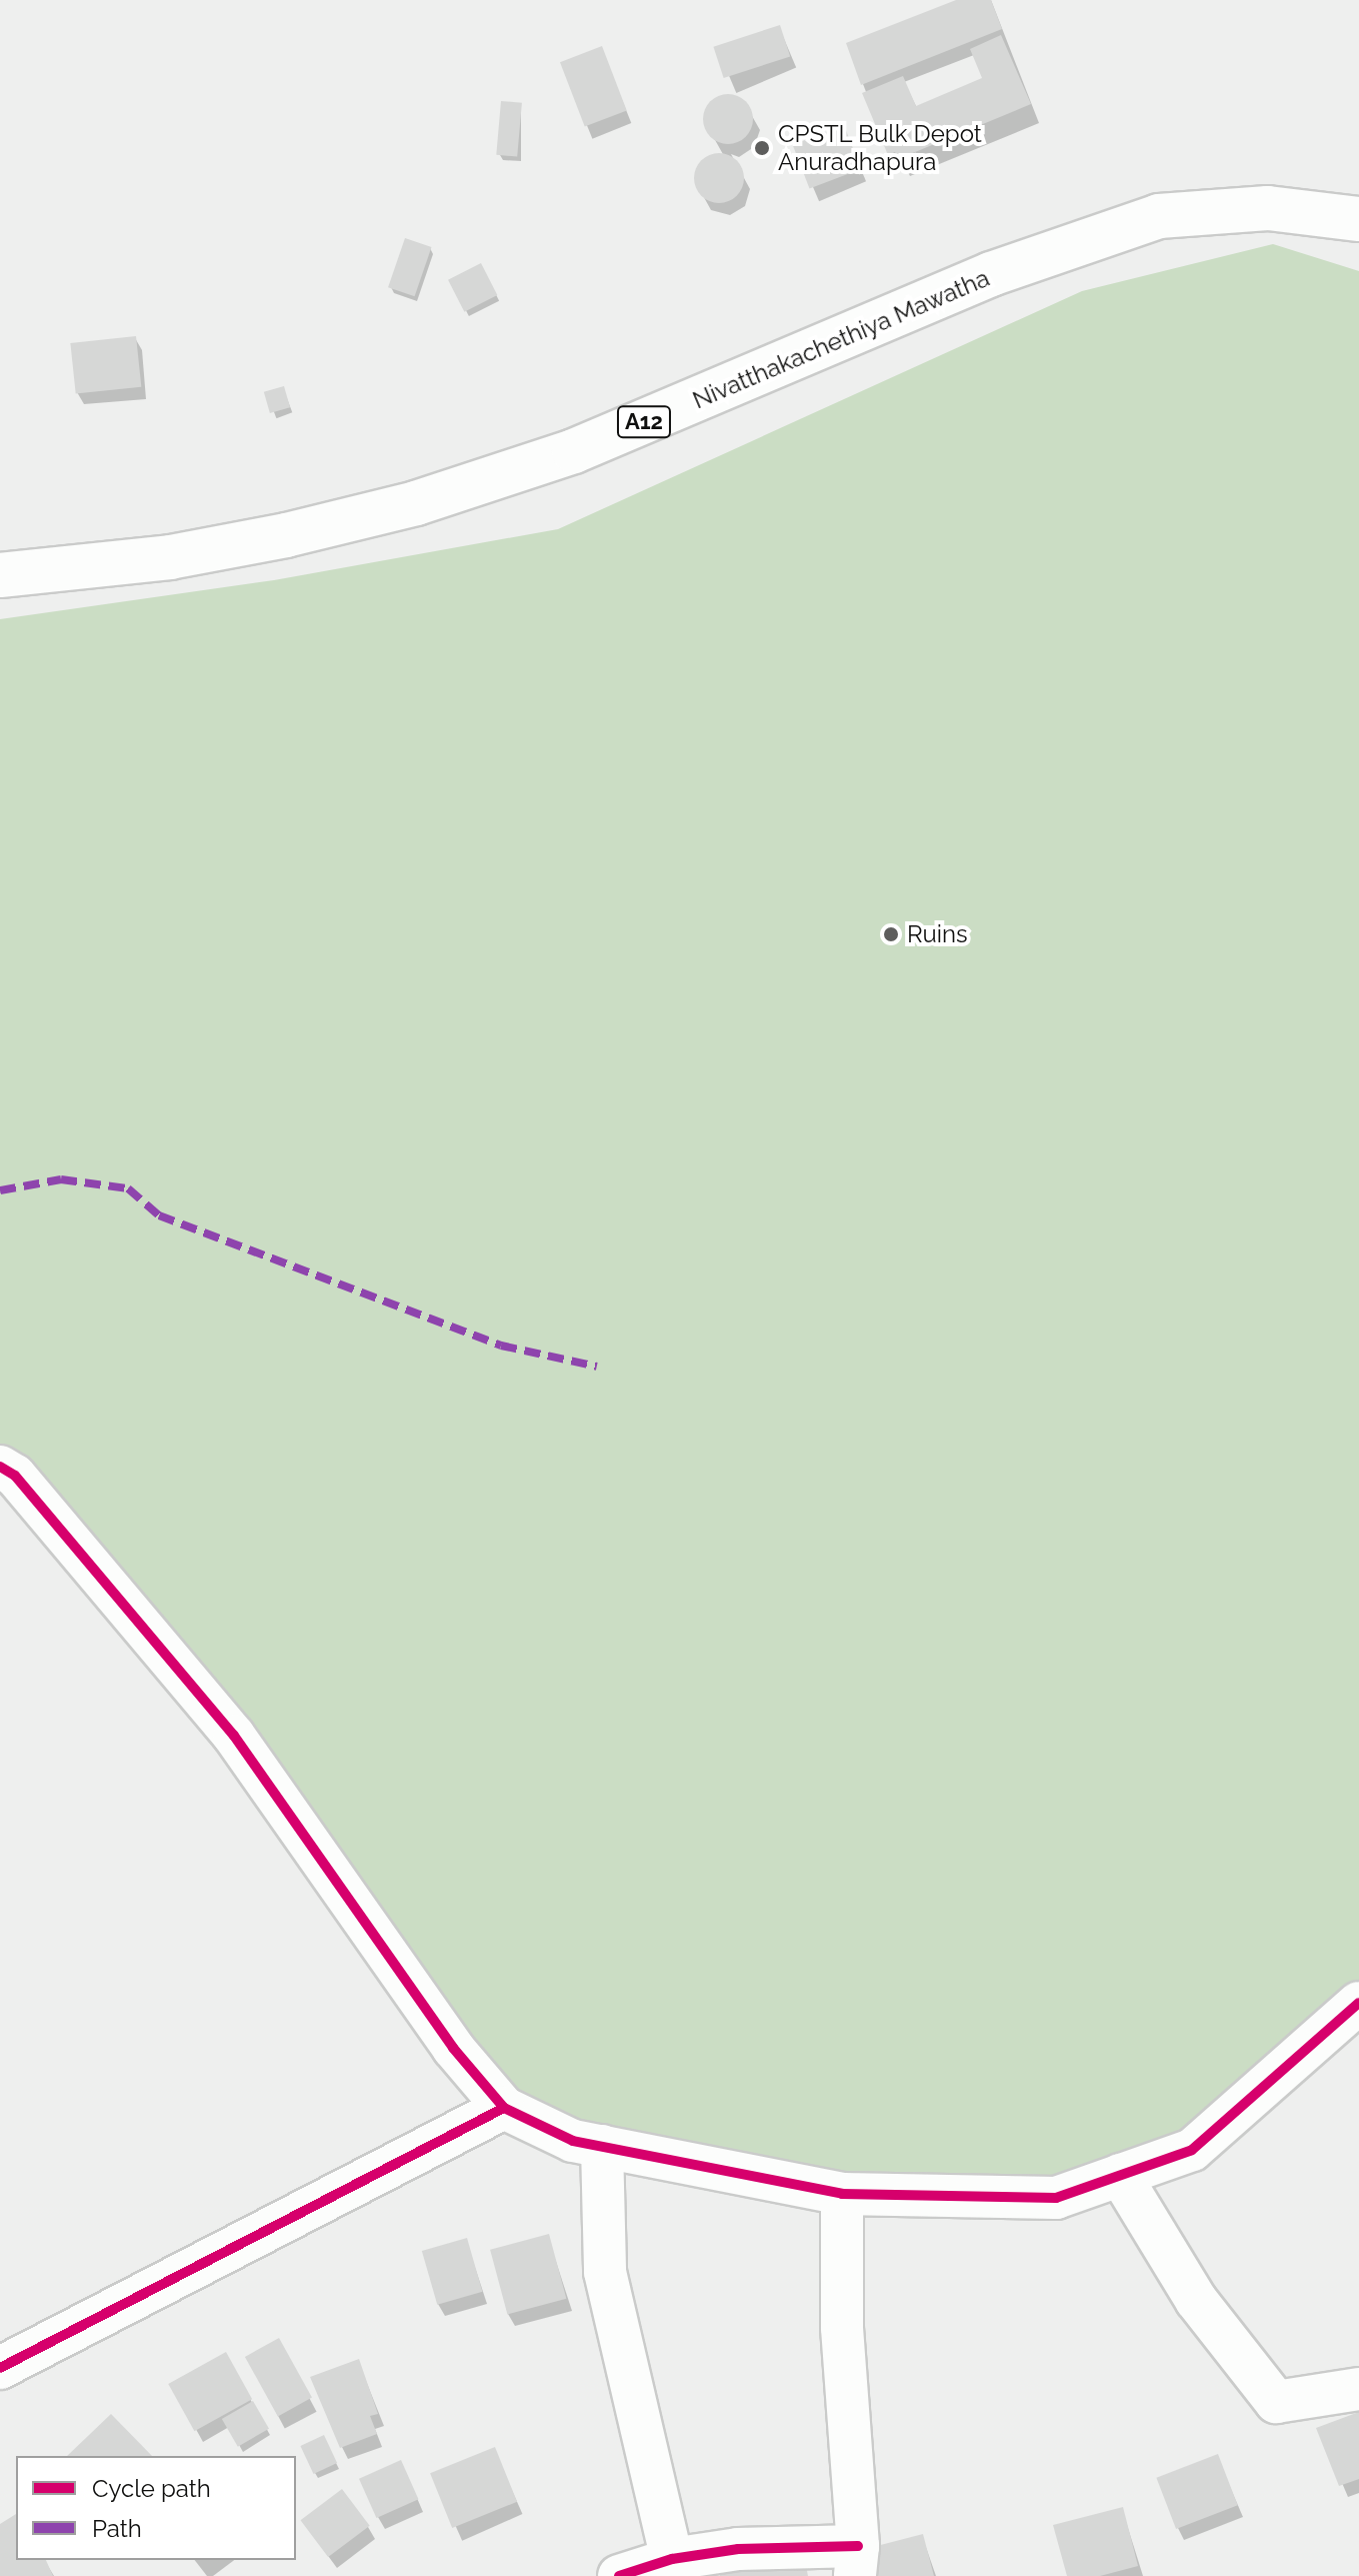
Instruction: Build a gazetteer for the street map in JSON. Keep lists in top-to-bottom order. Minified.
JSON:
{"streets":{"highway":["Nivatthakachethiya Mawatha","A12"]},"places":["CPSTL Bulk Depot Anuradhapura","Ruins"],"legend":["Cycle path","Path"]}
